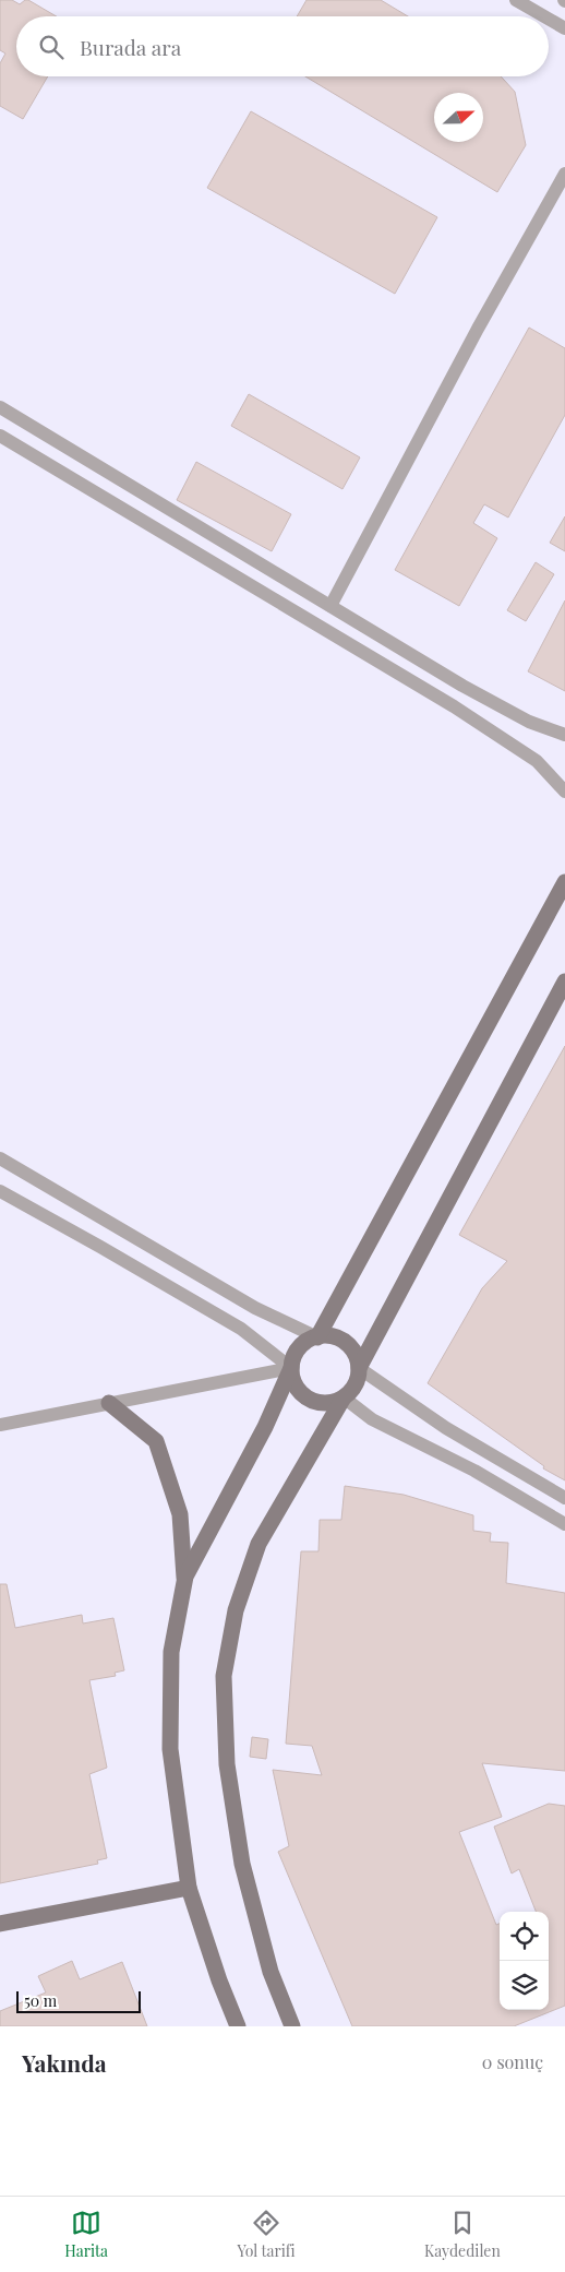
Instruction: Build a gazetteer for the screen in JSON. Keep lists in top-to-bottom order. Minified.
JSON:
{"scale_bar":"50 m","north":"right","page":{"search":"Burada ara","scale":"50 m","heading":["Yakında","0 sonuç"],"nav":["Harita","Yol tarifi","Kaydedilen"]}}
